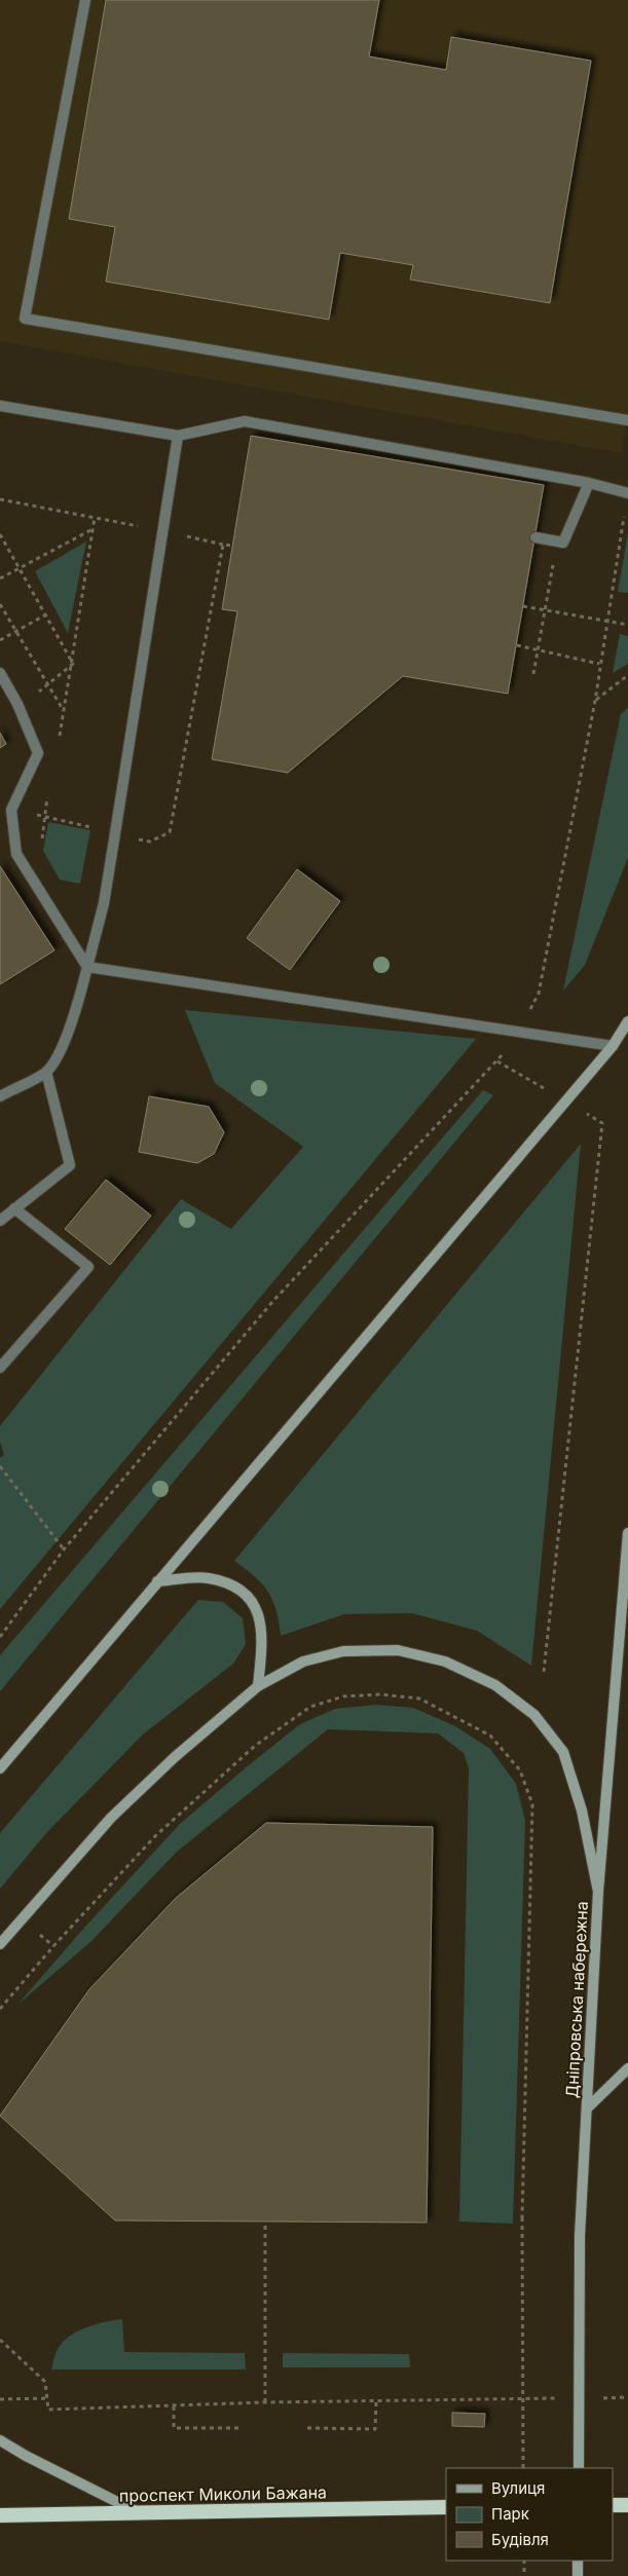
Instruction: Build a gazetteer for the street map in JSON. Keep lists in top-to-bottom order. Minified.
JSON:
{"streets":{"highway":["проспект Миколи Бажана"],"main road":["Дніпровська набережна"]},"legend":["Вулиця","Парк","Будівля"]}
